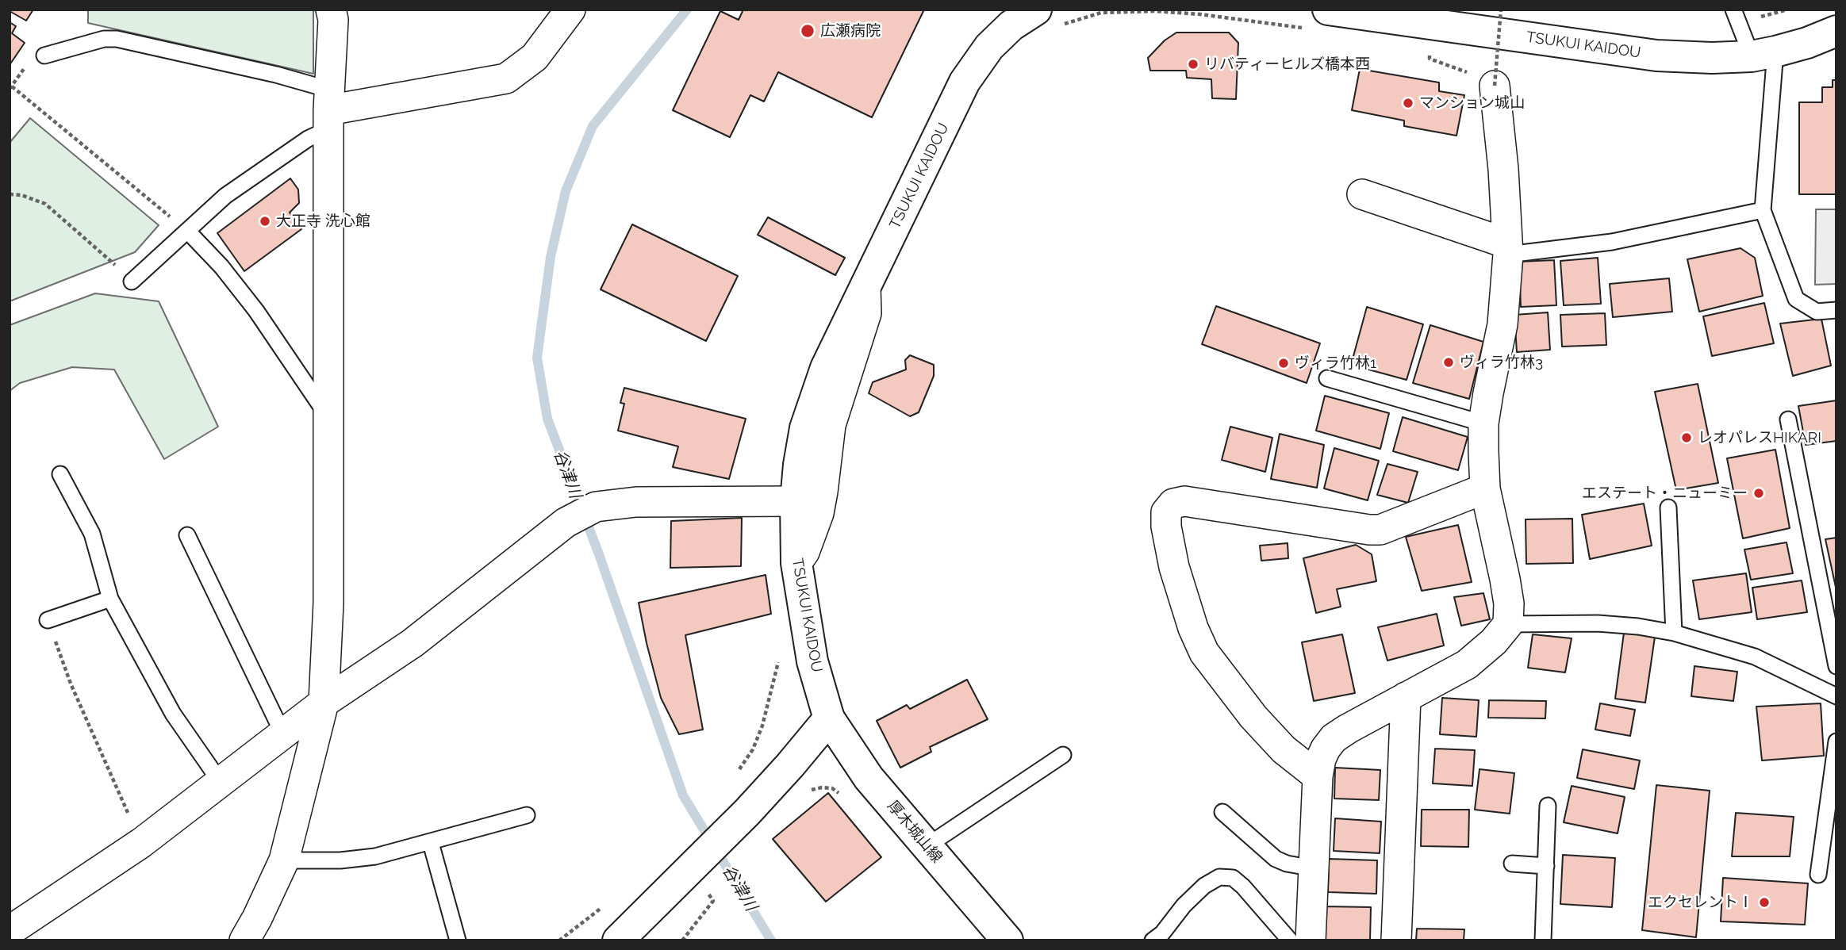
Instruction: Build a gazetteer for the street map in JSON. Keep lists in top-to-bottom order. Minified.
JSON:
{"streets":{"main road":["TSUKUI KAIDOU","厚木城山線"]},"crossings":[["TSUKUI KAIDOU","厚木城山線"]],"water":["谷津川"],"places":["広瀬病院","リバティーヒルズ橋本西","マンション城山","大正寺 洗心館","ヴィラ竹林3","ヴィラ竹林1","レオパレスHIKARI","エステート・ニューミー","エクセレントⅠ"]}
